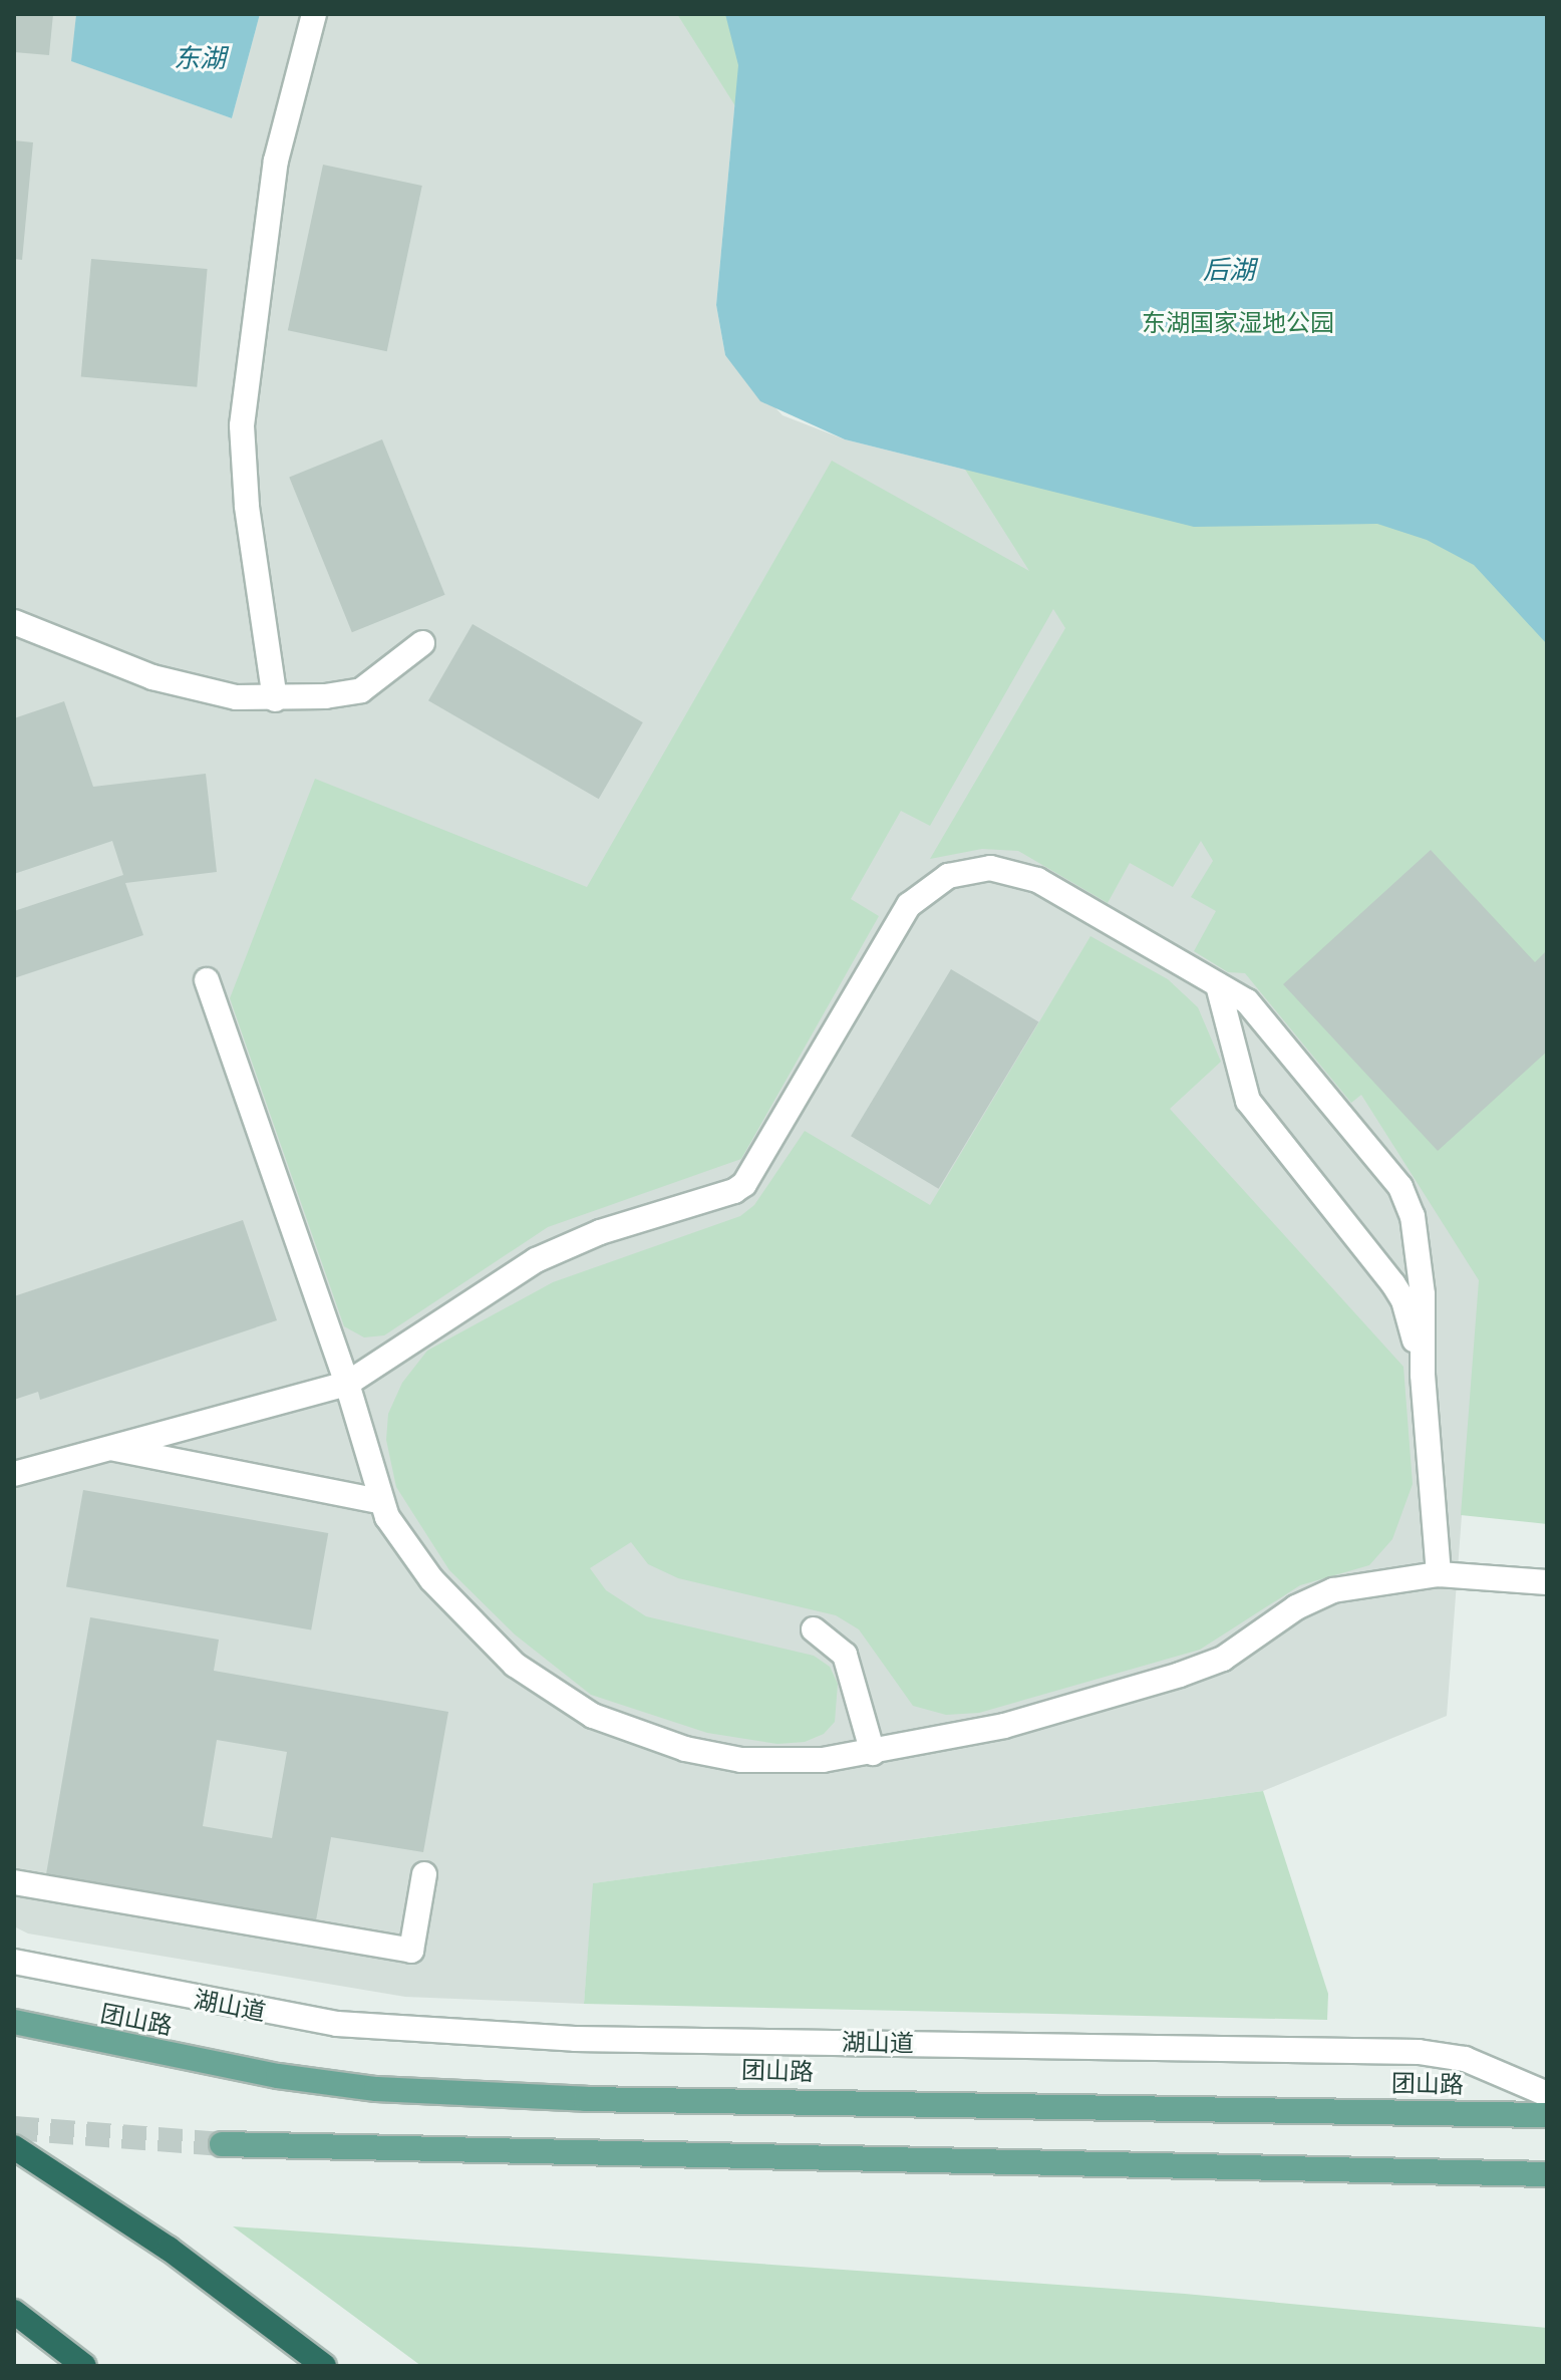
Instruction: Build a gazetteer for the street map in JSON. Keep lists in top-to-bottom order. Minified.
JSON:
{"streets":{"main road":["团山路"],"street":["湖山道"]},"water":["东湖","后湖"],"parks":["东湖国家湿地公园"]}
